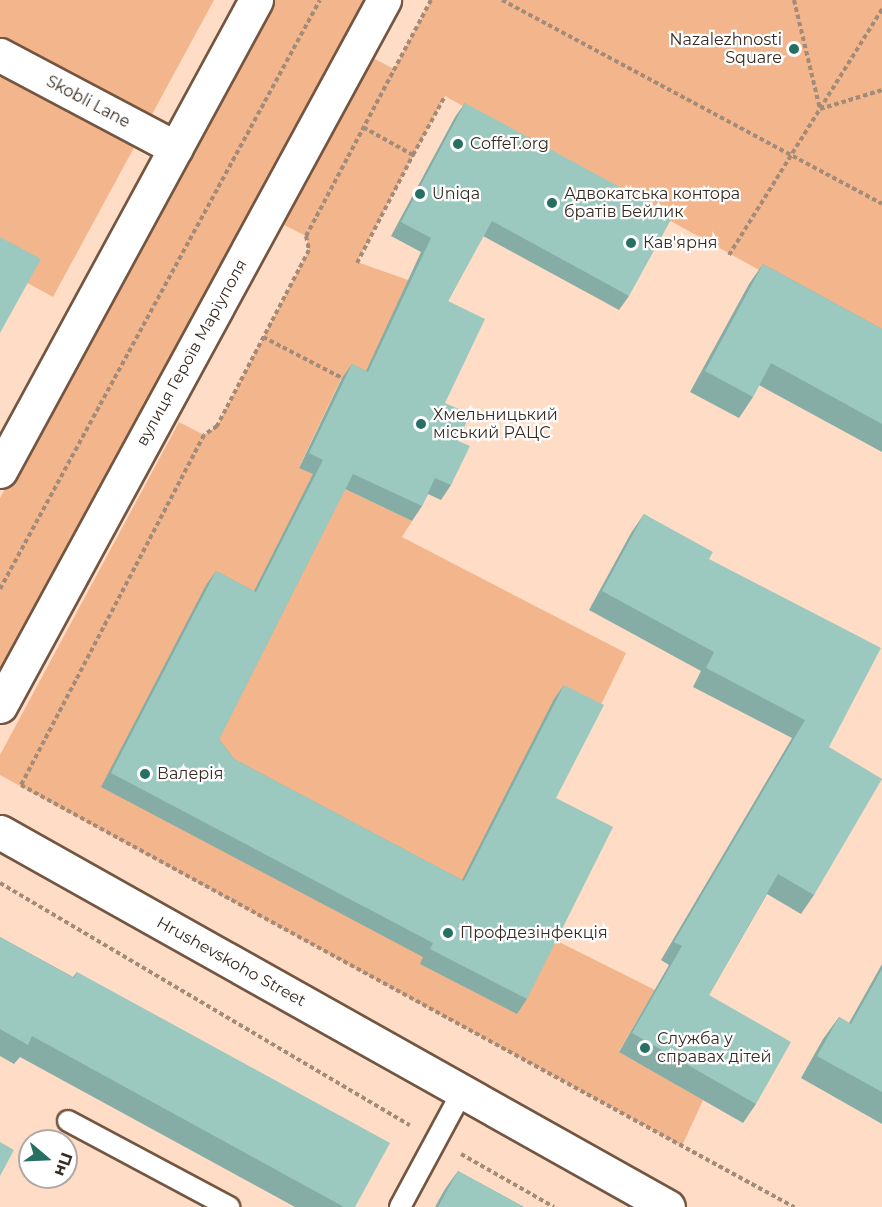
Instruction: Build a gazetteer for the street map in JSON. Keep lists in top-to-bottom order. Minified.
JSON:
{"streets":{"street":["Skobli Lane","вулиця Героїв Маріуполя","Hrushevskoho Street"]},"places":["Nazalezhnosti Square","CoffeT.org","Uniqa","Адвокатська контора братів Бейлик","Кав'ярня","Хмельницький міський РАЦС","Валерія","Профдезінфекція","Служба у справах дітей"],"north":"right"}
